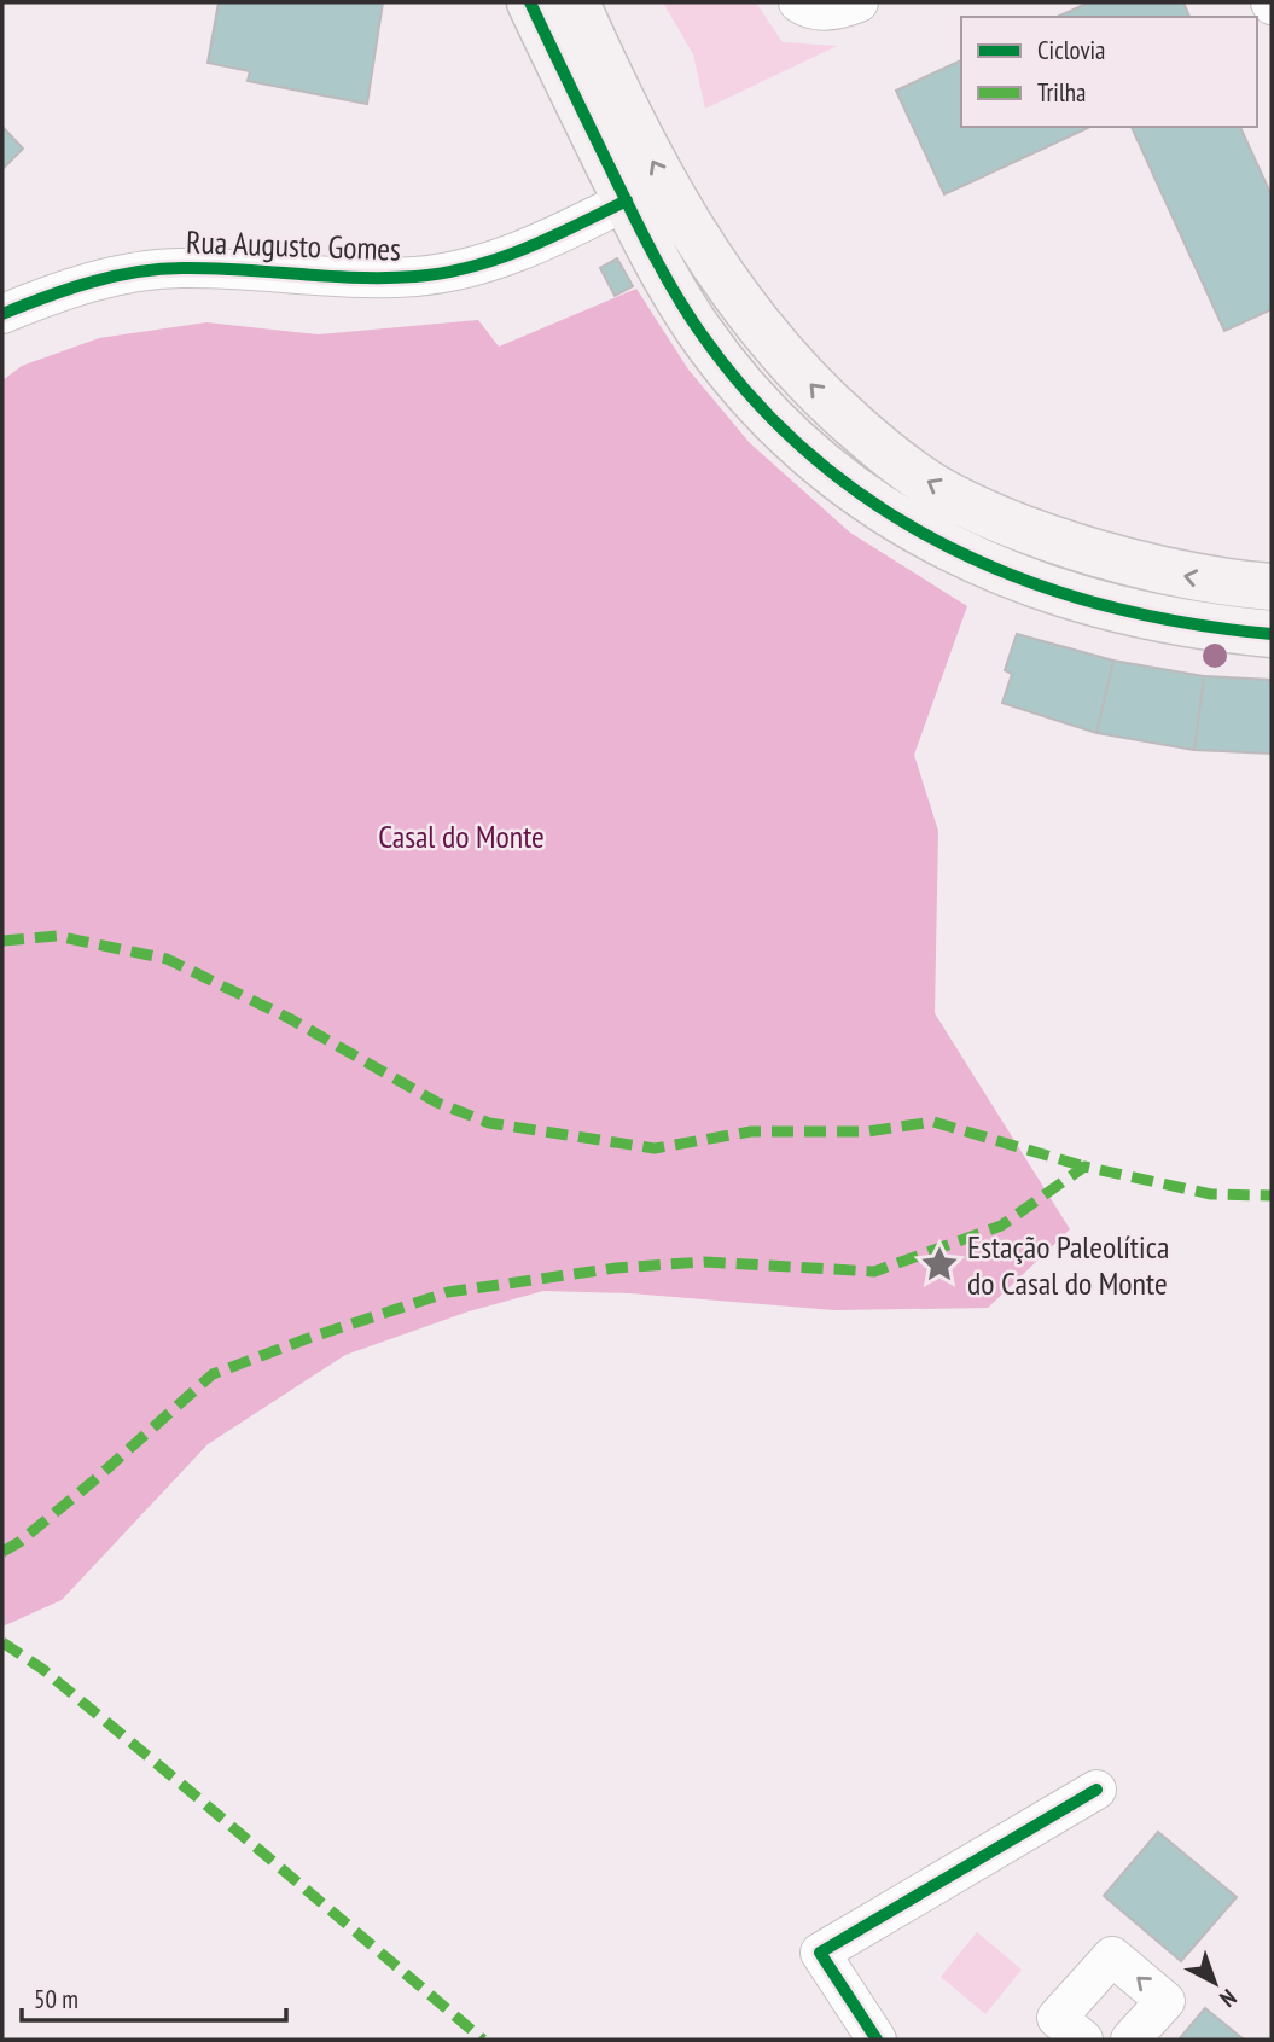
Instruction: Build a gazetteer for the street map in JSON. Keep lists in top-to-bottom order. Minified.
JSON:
{"streets":{"street":["Rua Augusto Gomes"]},"parks":["Casal do Monte"],"places":{"place":["Estação Paleolítica do Casal do Monte"]},"legend":["Ciclovia","Trilha"],"scale_bar":"50 m","north":"bottom right"}
